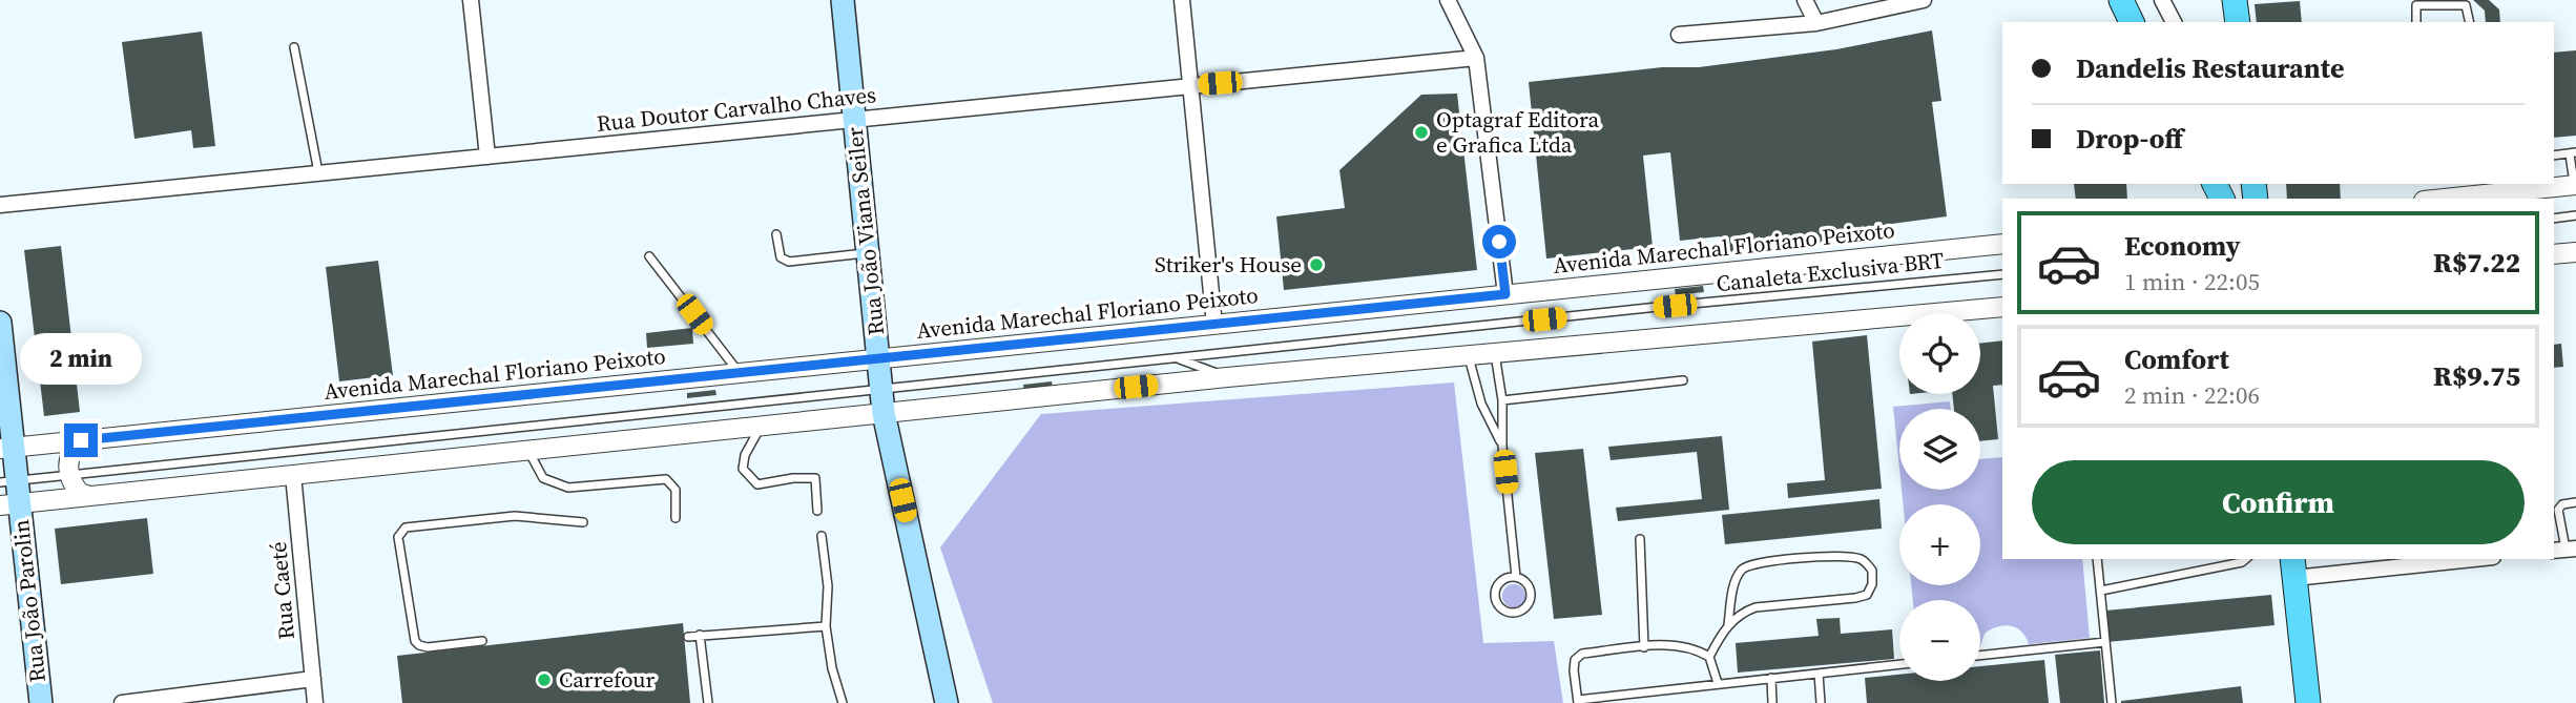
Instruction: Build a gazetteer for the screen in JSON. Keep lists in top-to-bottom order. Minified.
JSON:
{"streets":{"main road":["Rua João Viana Seiler","Rua João Parolin"],"street":["Rua Doutor Carvalho Chaves","Avenida Marechal Floriano Peixoto","Rua Caeté"],"lane":["Canaleta Exclusiva BRT"]},"crossings":[["Rua Doutor Carvalho Chaves","Rua João Viana Seiler"],["Rua João Viana Seiler","Avenida Marechal Floriano Peixoto"],["Rua João Viana Seiler","Canaleta Exclusiva BRT"],["Avenida Marechal Floriano Peixoto","Rua João Parolin"],["Canaleta Exclusiva BRT","Rua João Parolin"]],"places":["Optagraf Editora e Grafica Ltda","Striker's House","Carrefour"],"page":{"banner":["Dandelis Restaurante","Drop-off"],"list":[{"name":"Economy","note":"1 min · 22:05","value":"R$7.22"},{"name":"Comfort","note":"2 min · 22:06","value":"R$9.75"}],"map_buttons":["+","−"],"bubble":"2 min","buttons":"Confirm"}}
